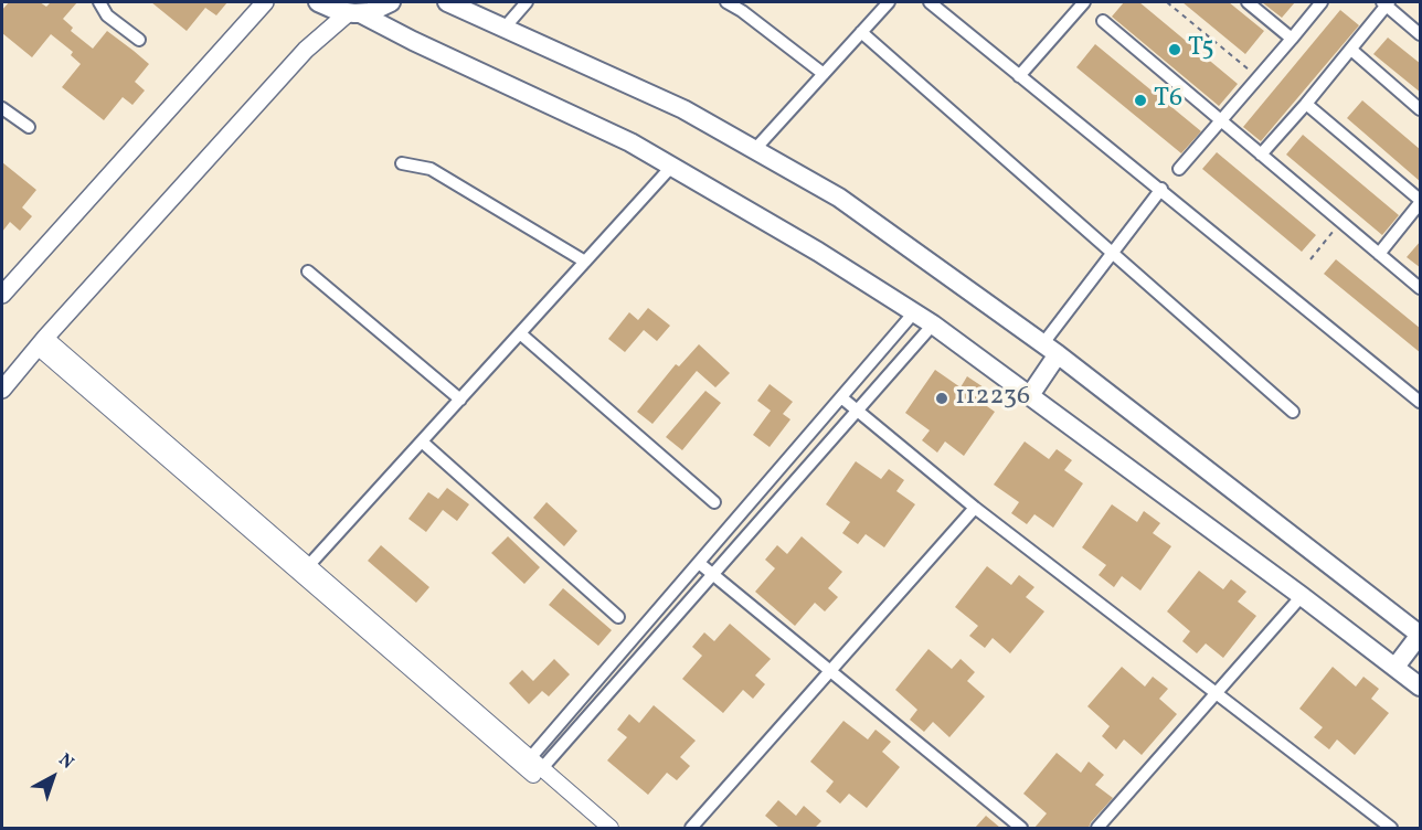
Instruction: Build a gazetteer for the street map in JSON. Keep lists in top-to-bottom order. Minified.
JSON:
{"places":["T5","T6","112236"],"north":"top right"}
